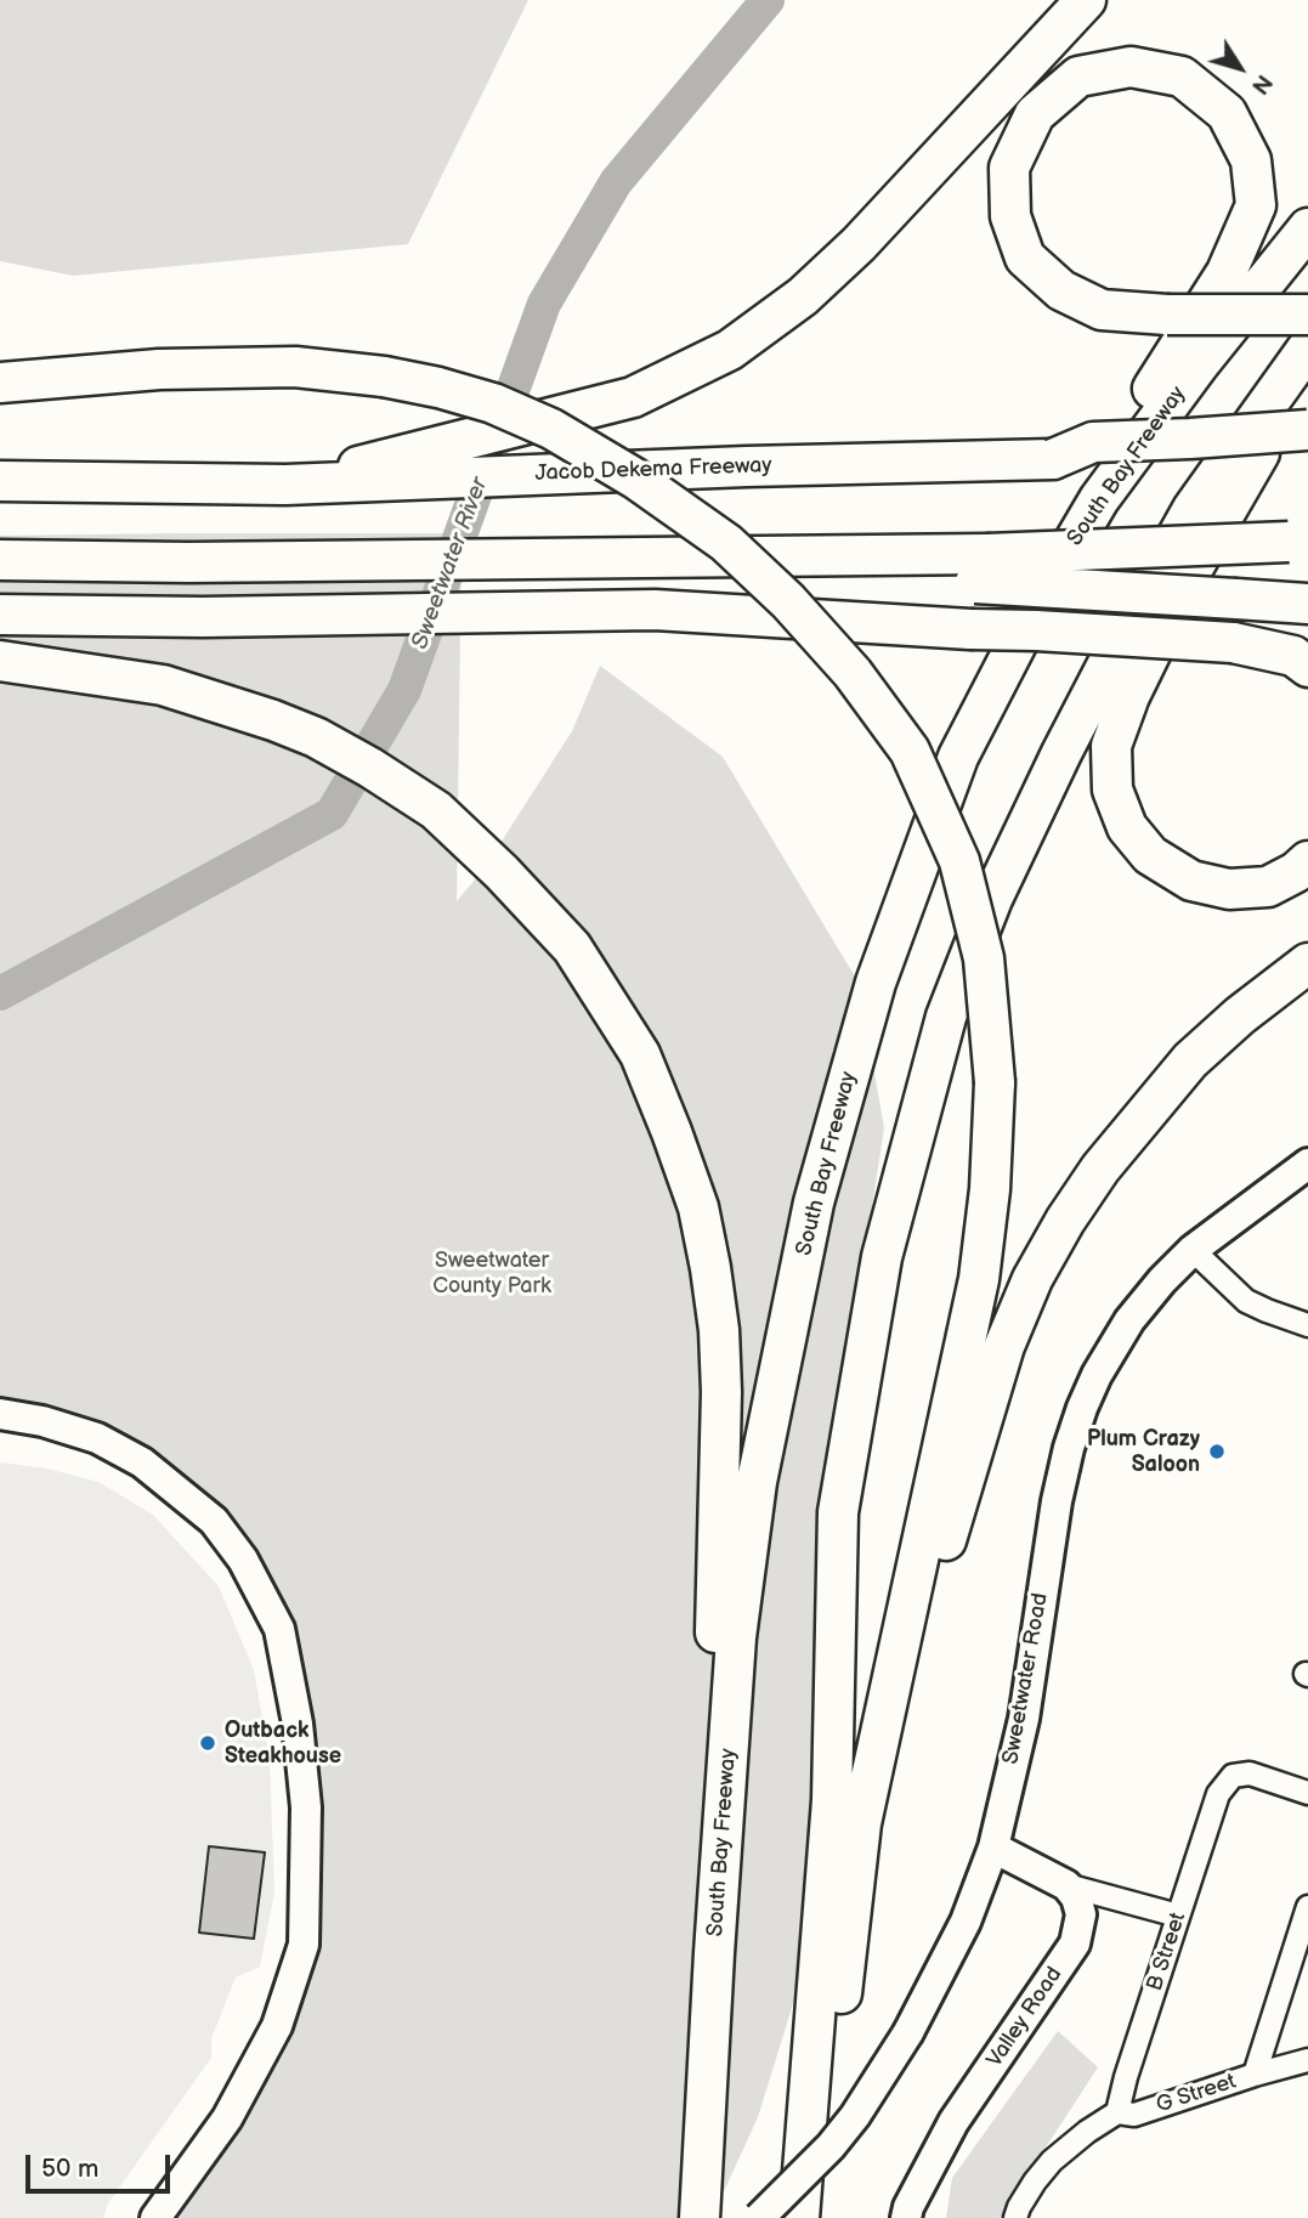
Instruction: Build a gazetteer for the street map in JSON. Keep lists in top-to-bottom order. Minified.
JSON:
{"streets":{"highway":["South Bay Freeway","Jacob Dekema Freeway"],"main road":["Sweetwater Road","Valley Road"],"street":["B Street","G Street"]},"crossings":[["B Street","G Street"]],"water":["Sweetwater River"],"parks":["Sweetwater County Park"],"places":["Plum Crazy Saloon","Outback Steakhouse"],"scale_bar":"50 m","north":"bottom right"}
